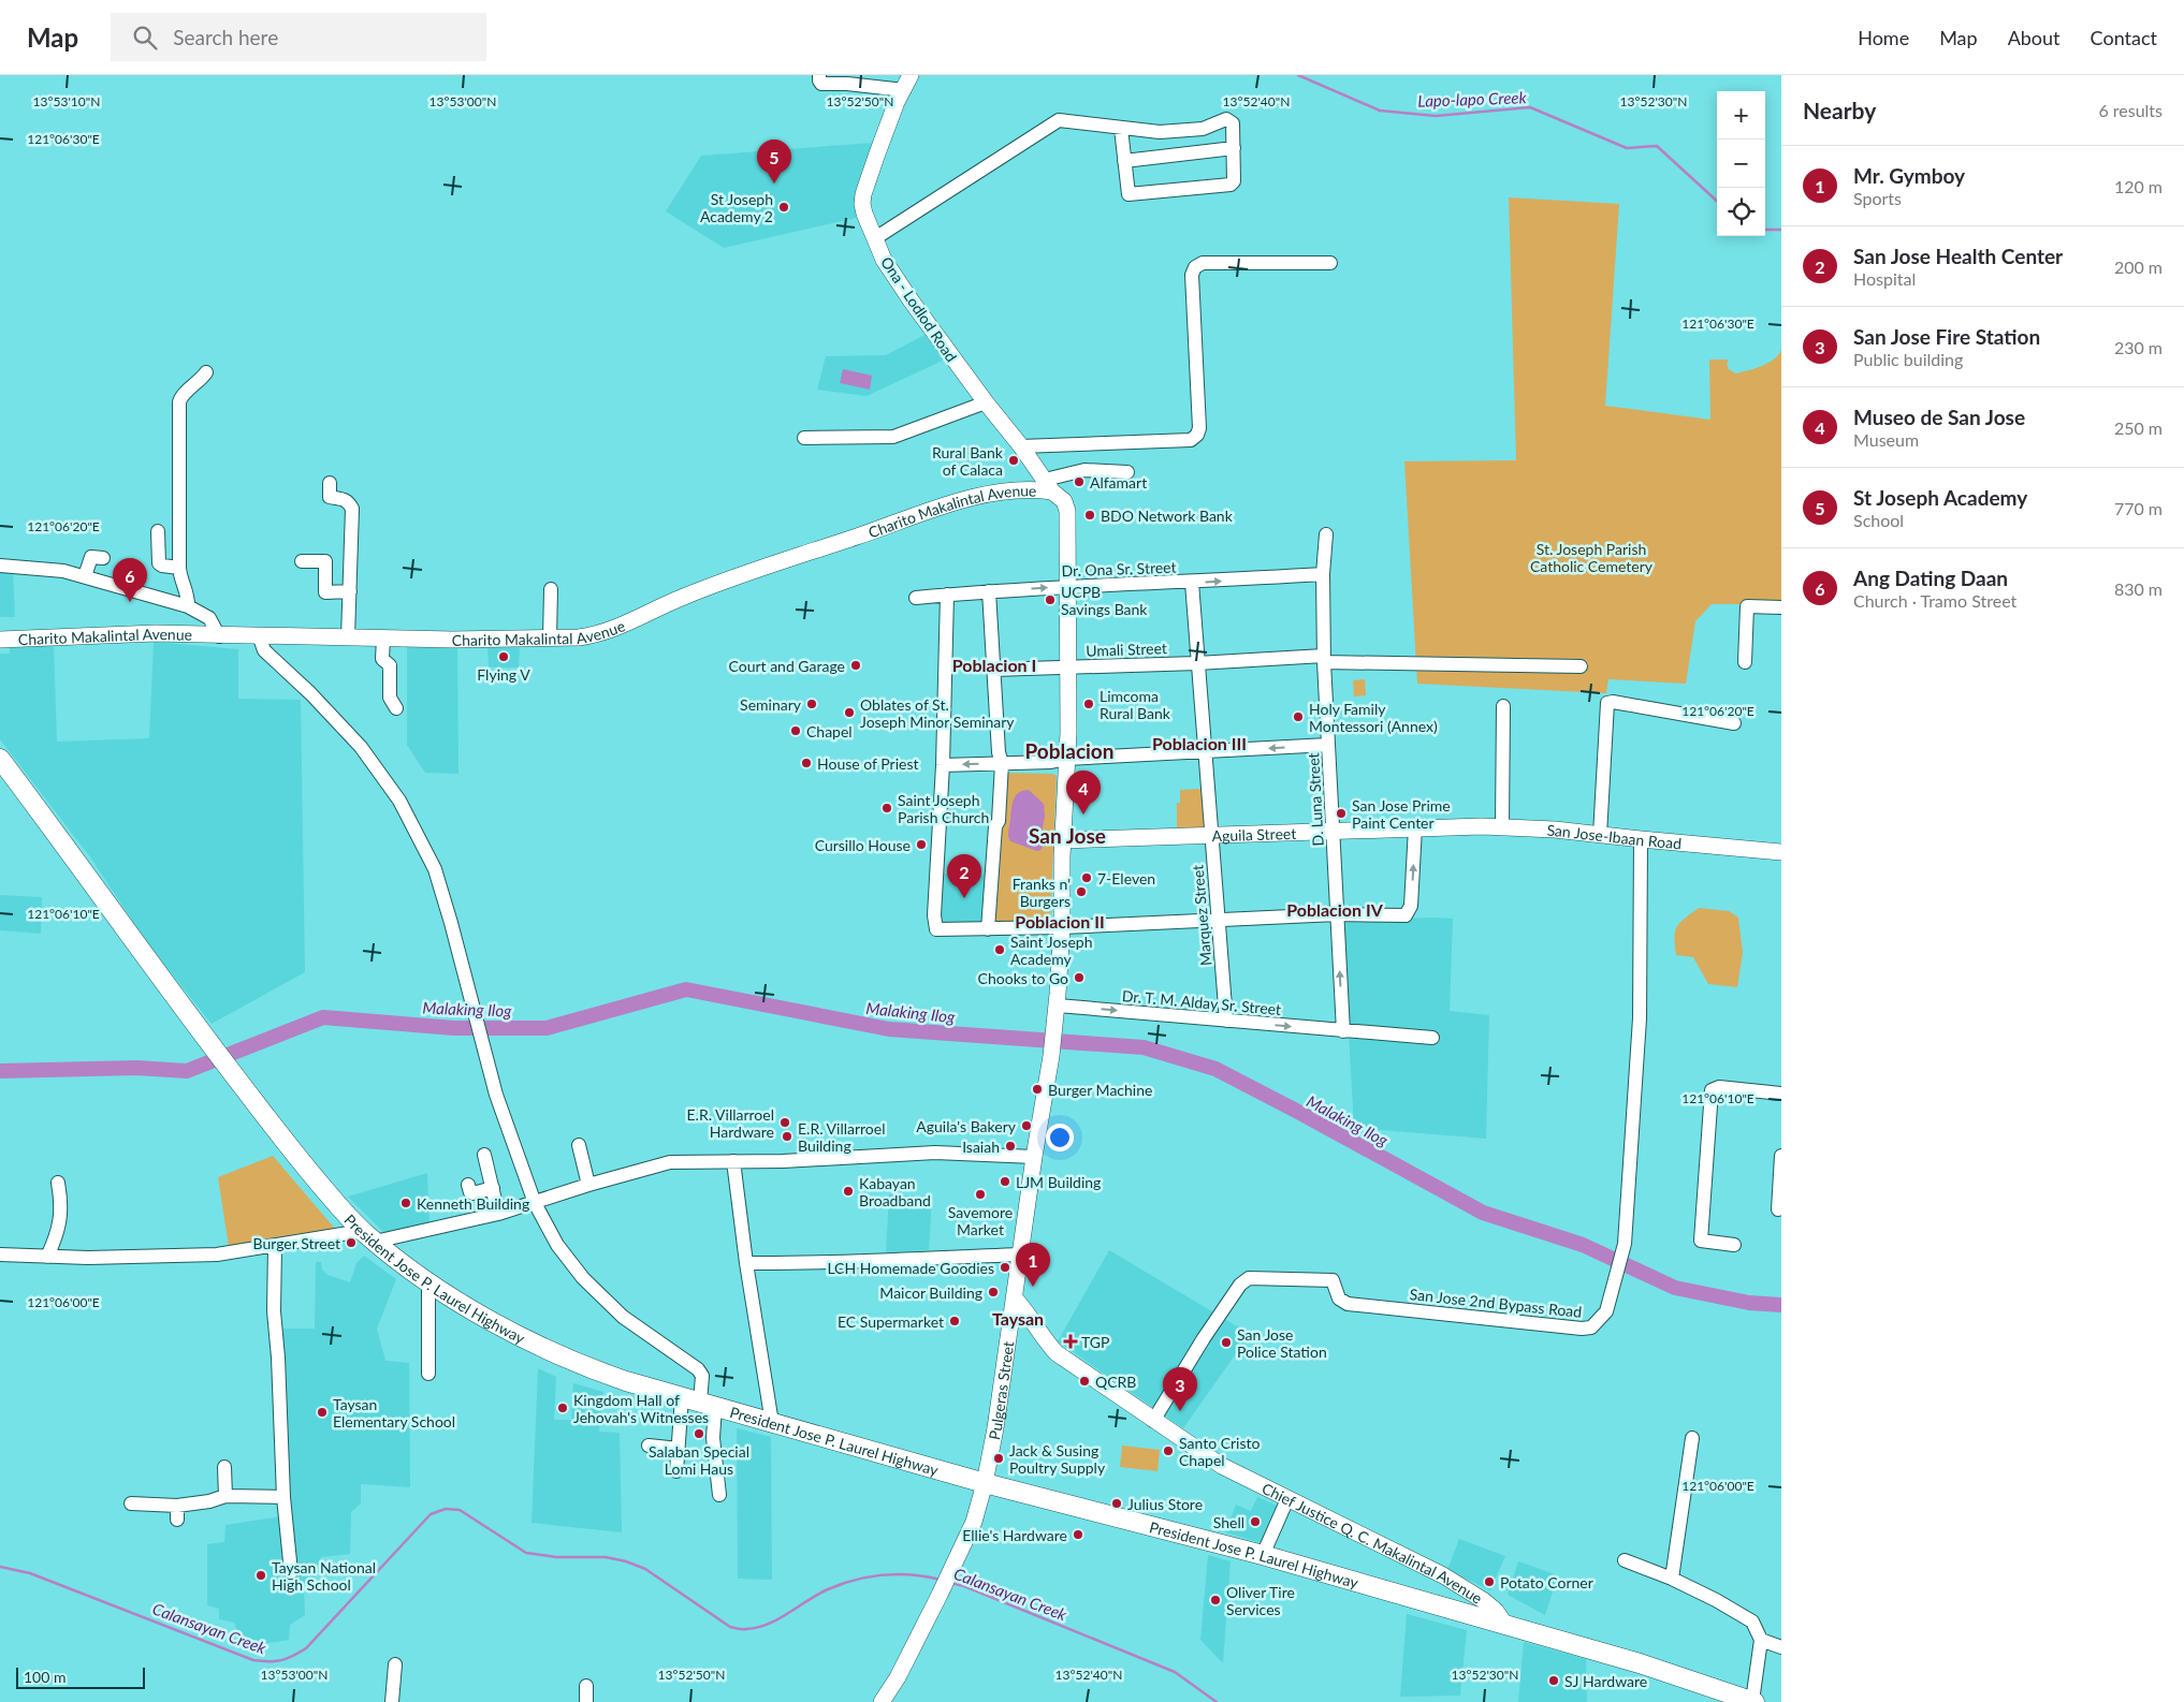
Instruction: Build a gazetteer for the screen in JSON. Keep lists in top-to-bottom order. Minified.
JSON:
{"streets":{"highway":["President Jose P. Laurel Highway"],"main road":["Ona - Lodlod Road","Charito Makalintal Avenue","Aguila Street","San Jose-Ibaan Road","Pulgeras Street","Chief Justice Q. C. Makalintal Avenue"],"street":["Dr. Ona Sr. Street","Umali Street","D. Luna Street","Marquez Street","Dr. T. M. Alday Sr. Street","San Jose 2nd Bypass Road"]},"crossings":[["Ona - Lodlod Road","Charito Makalintal Avenue"],["Dr. Ona Sr. Street","D. Luna Street"],["Dr. Ona Sr. Street","Marquez Street"],["Umali Street","D. Luna Street"],["Umali Street","Marquez Street"],["D. Luna Street","Aguila Street"],["D. Luna Street","Dr. T. M. Alday Sr. Street"],["Aguila Street","San Jose-Ibaan Road"],["Aguila Street","Marquez Street"],["San Jose-Ibaan Road","San Jose 2nd Bypass Road"],["Marquez Street","Dr. T. M. Alday Sr. Street"],["President Jose P. Laurel Highway","Pulgeras Street"],["President Jose P. Laurel Highway","Chief Justice Q. C. Makalintal Avenue"],["San Jose 2nd Bypass Road","Chief Justice Q. C. Makalintal Avenue"],["Pulgeras Street","Chief Justice Q. C. Makalintal Avenue"]],"one_way":["Dr. Ona Sr. Street"],"districts":["Poblacion I","Poblacion III","Poblacion","San Jose","Poblacion IV","Poblacion II","Taysan"],"water":["Lapo-lapo Creek","Malaking Ilog","Calansayan Creek"],"parks":["St. Joseph Parish Catholic Cemetery"],"places":{"other":["St Joseph Academy 2","Rural Bank of Calaca","Alfamart","BDO Network Bank","UCPB Savings Bank","Flying V","Court and Garage","Seminary","Limcoma Rural Bank","Oblates of St. Joseph Minor Seminary","Holy Family Montessori (Annex)","Chapel","House of Priest","Saint Joseph Parish Church","San Jose Prime Paint Center","Cursillo House","7-Eleven","Franks n' Burgers","Saint Joseph Academy","Chooks to Go","Burger Machine","E.R. Villarroel Hardware","Aguila's Bakery","E.R. Villarroel Building","Isaiah","LJM Building","Kabayan Broadband","Savemore Market","Kenneth Building","Burger Street","LCH Homemade Goodies","Maicor Building","EC Supermarket","San Jose Police Station","QCRB","Kingdom Hall of Jehovah's Witnesses","Taysan Elementary School","Salaban Special Lomi Haus","Santo Cristo Chapel","Jack & Susing Poultry Supply","Julius Store","Shell","Ellie's Hardware","Taysan National High School","Potato Corner","Oliver Tire Services","SJ Hardware"],"health":["TGP"]},"scale_bar":"100 m","page":{"header":"Map","search":"Search here","nav":["Home","Map","About","Contact"],"heading":["Nearby","6 results"],"map_buttons":["+","−"],"pins":["5","6","4","2","1","3"],"list":[{"mark":"1","name":"Mr. Gymboy","note":"Sports","value":"120 m"},{"mark":"2","name":"San Jose Health Center","note":"Hospital","value":"200 m"},{"mark":"3","name":"San Jose Fire Station","note":"Public building","value":"230 m"},{"mark":"4","name":"Museo de San Jose","note":"Museum","value":"250 m"},{"mark":"5","name":"St Joseph Academy","note":"School","value":"770 m"},{"mark":"6","name":"Ang Dating Daan","note":"Church · Tramo Street","value":"830 m"}],"scale":"100 m"},"coordinates":["13°53'10\"N","13°53'00\"N","13°52'50\"N","13°52'40\"N","13°52'30\"N","121°06'30\"E","121°06'20\"E","121°06'10\"E","121°06'00\"E"]}
